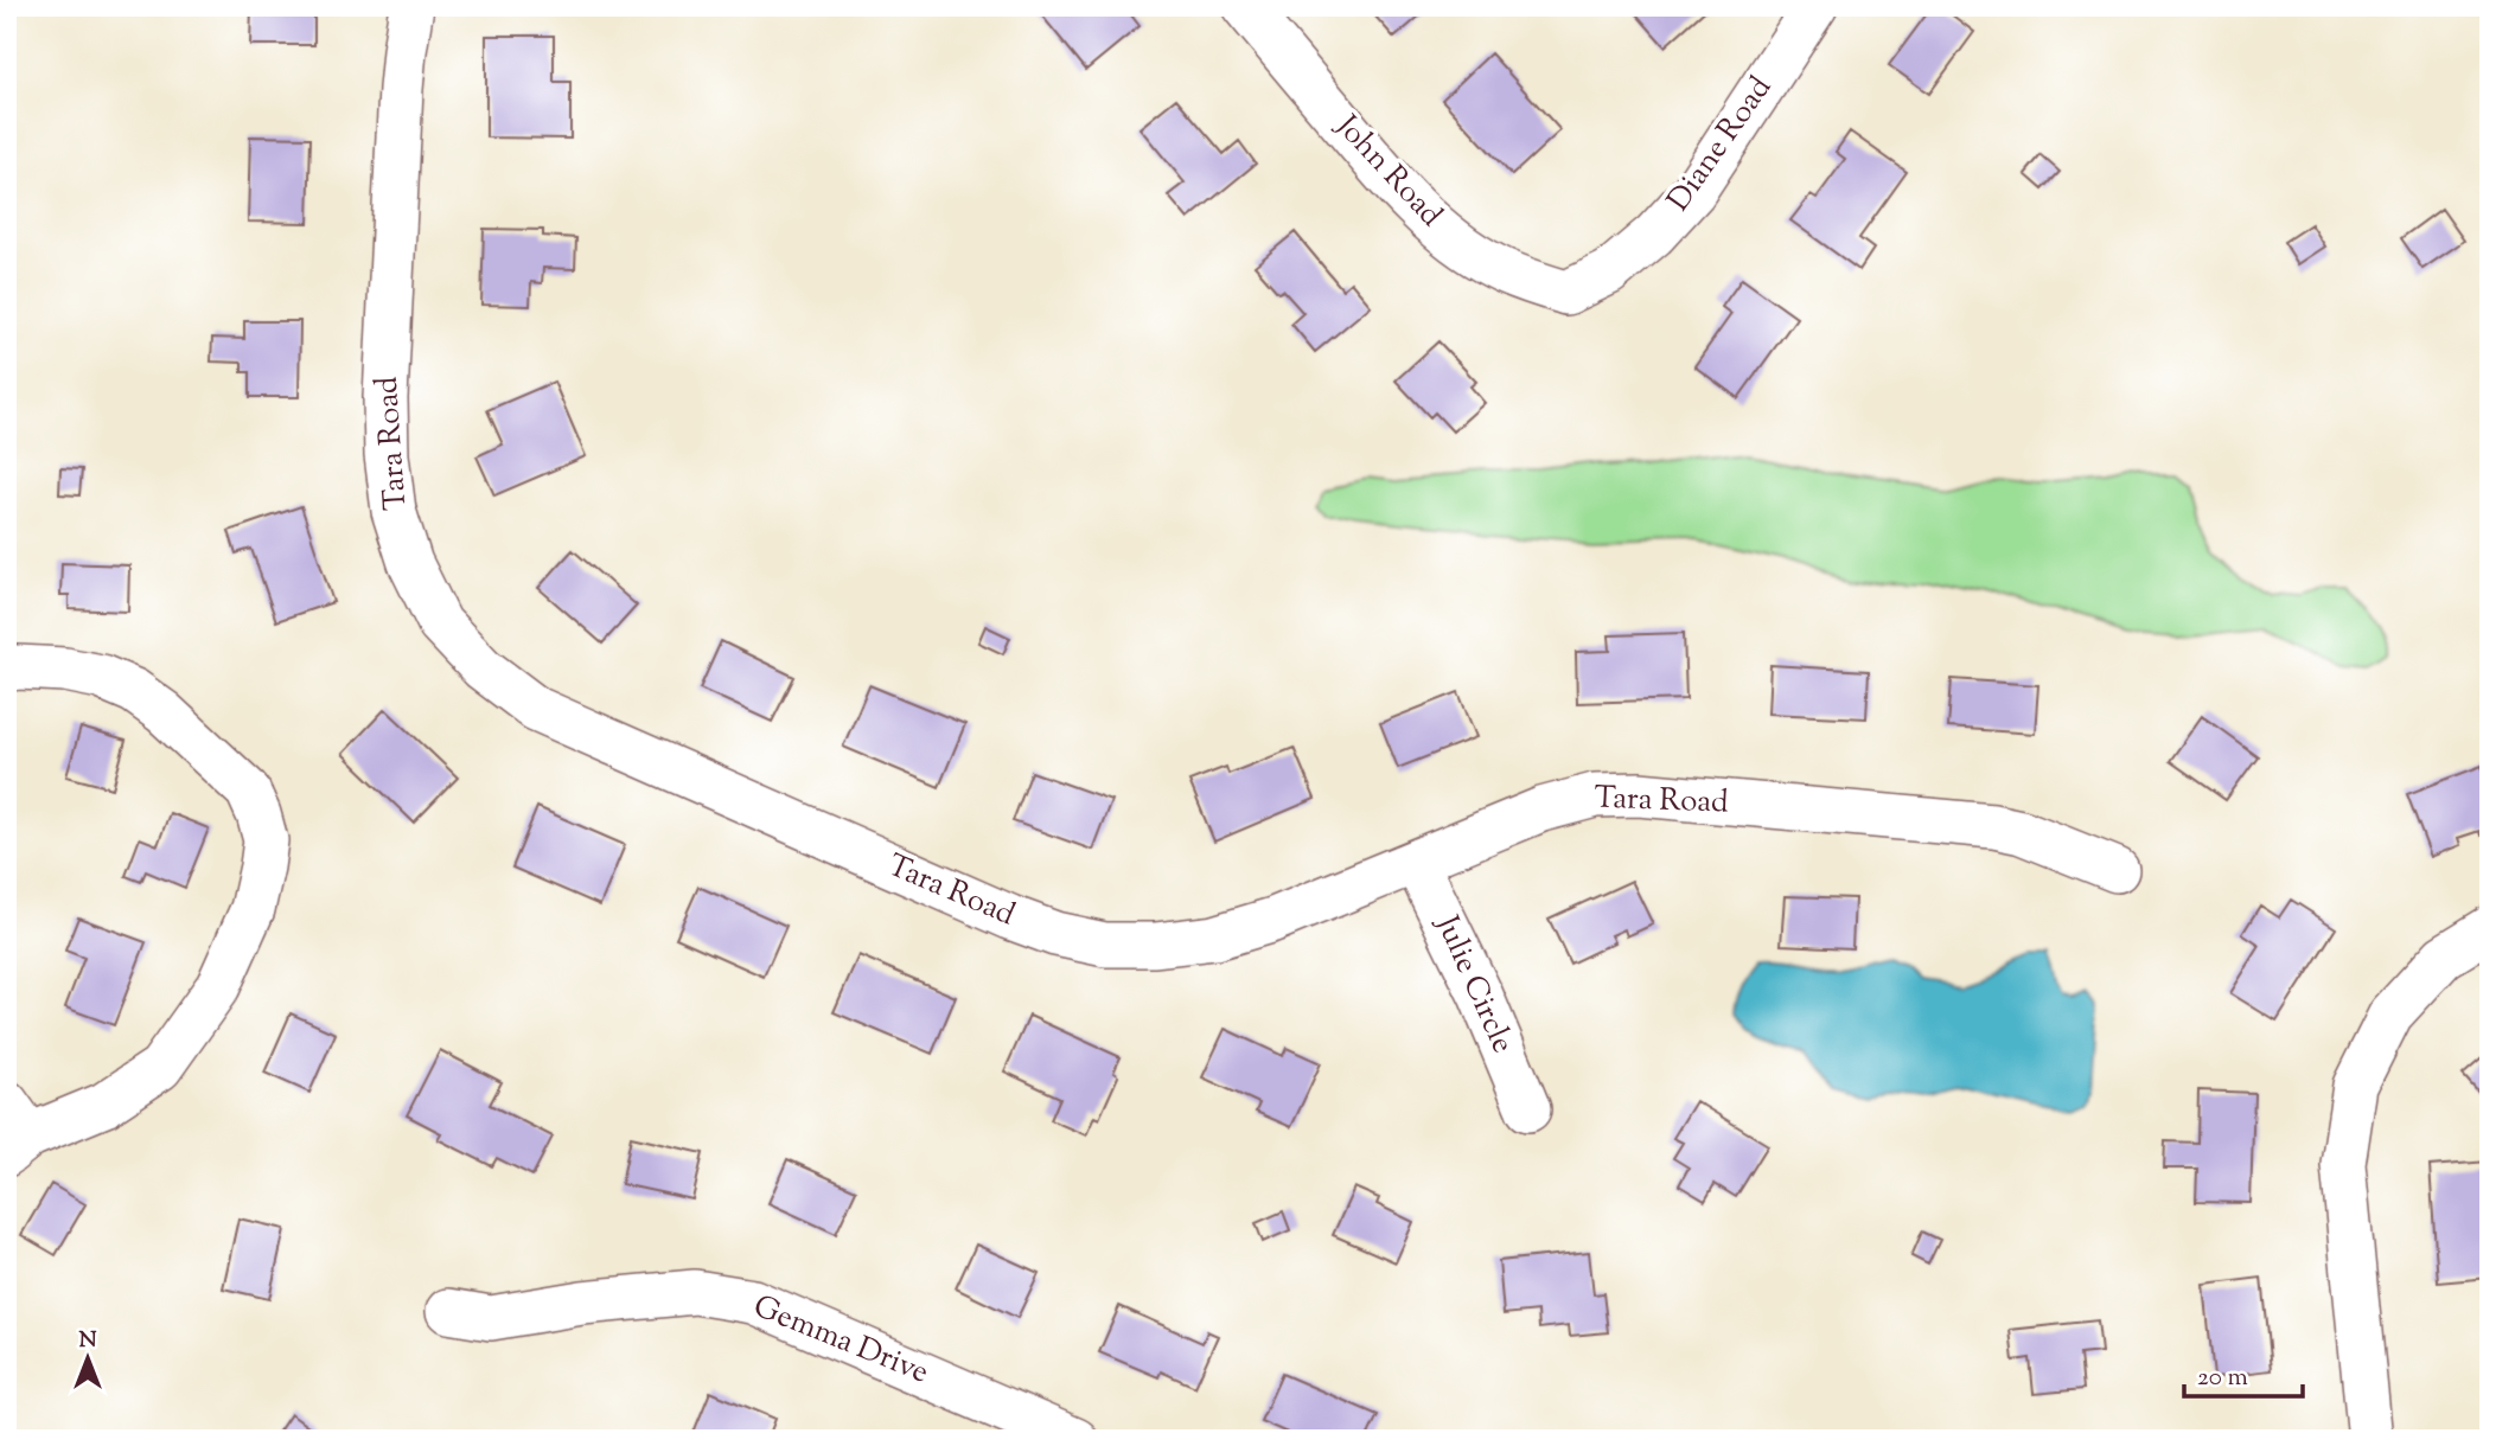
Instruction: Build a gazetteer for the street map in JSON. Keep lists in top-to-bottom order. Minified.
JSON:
{"streets":{"street":["Diane Road","John Road","Tara Road","Julie Circle","Gemma Drive"]},"crossings":[["Diane Road","John Road"],["Tara Road","Julie Circle"]],"scale_bar":"20 m","north":"top"}
